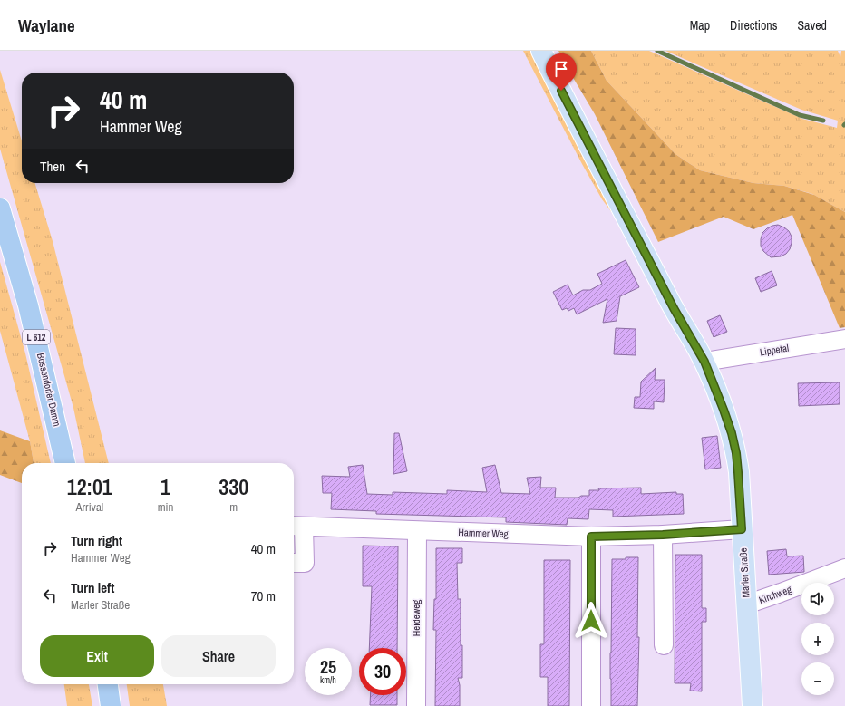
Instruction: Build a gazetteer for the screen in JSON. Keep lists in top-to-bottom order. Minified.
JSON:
{"streets":{"highway":["L 612","Bossendorfer Damm"],"main road":["Marler Straße"],"street":["Lippetal","Hammer Weg","Kirchweg","Heideweg"]},"crossings":[["Lippetal","Marler Straße"],["Hammer Weg","Marler Straße"],["Hammer Weg","Heideweg"],["Marler Straße","Kirchweg"]],"page":{"header":"Waylane","nav":["Map","Directions","Saved"],"turn":["40 m","Hammer Weg"],"then":"Then","eta":["12:01","Arrival","1","min","330","m"],"list":[{"name":"Turn right","note":"Hammer Weg","value":"40 m"},{"name":"Turn left","note":"Marler Straße","value":"70 m"}],"map_buttons":["+","−"],"buttons":["Exit","Share"],"speed":"25 km/h","limit":"30"}}
